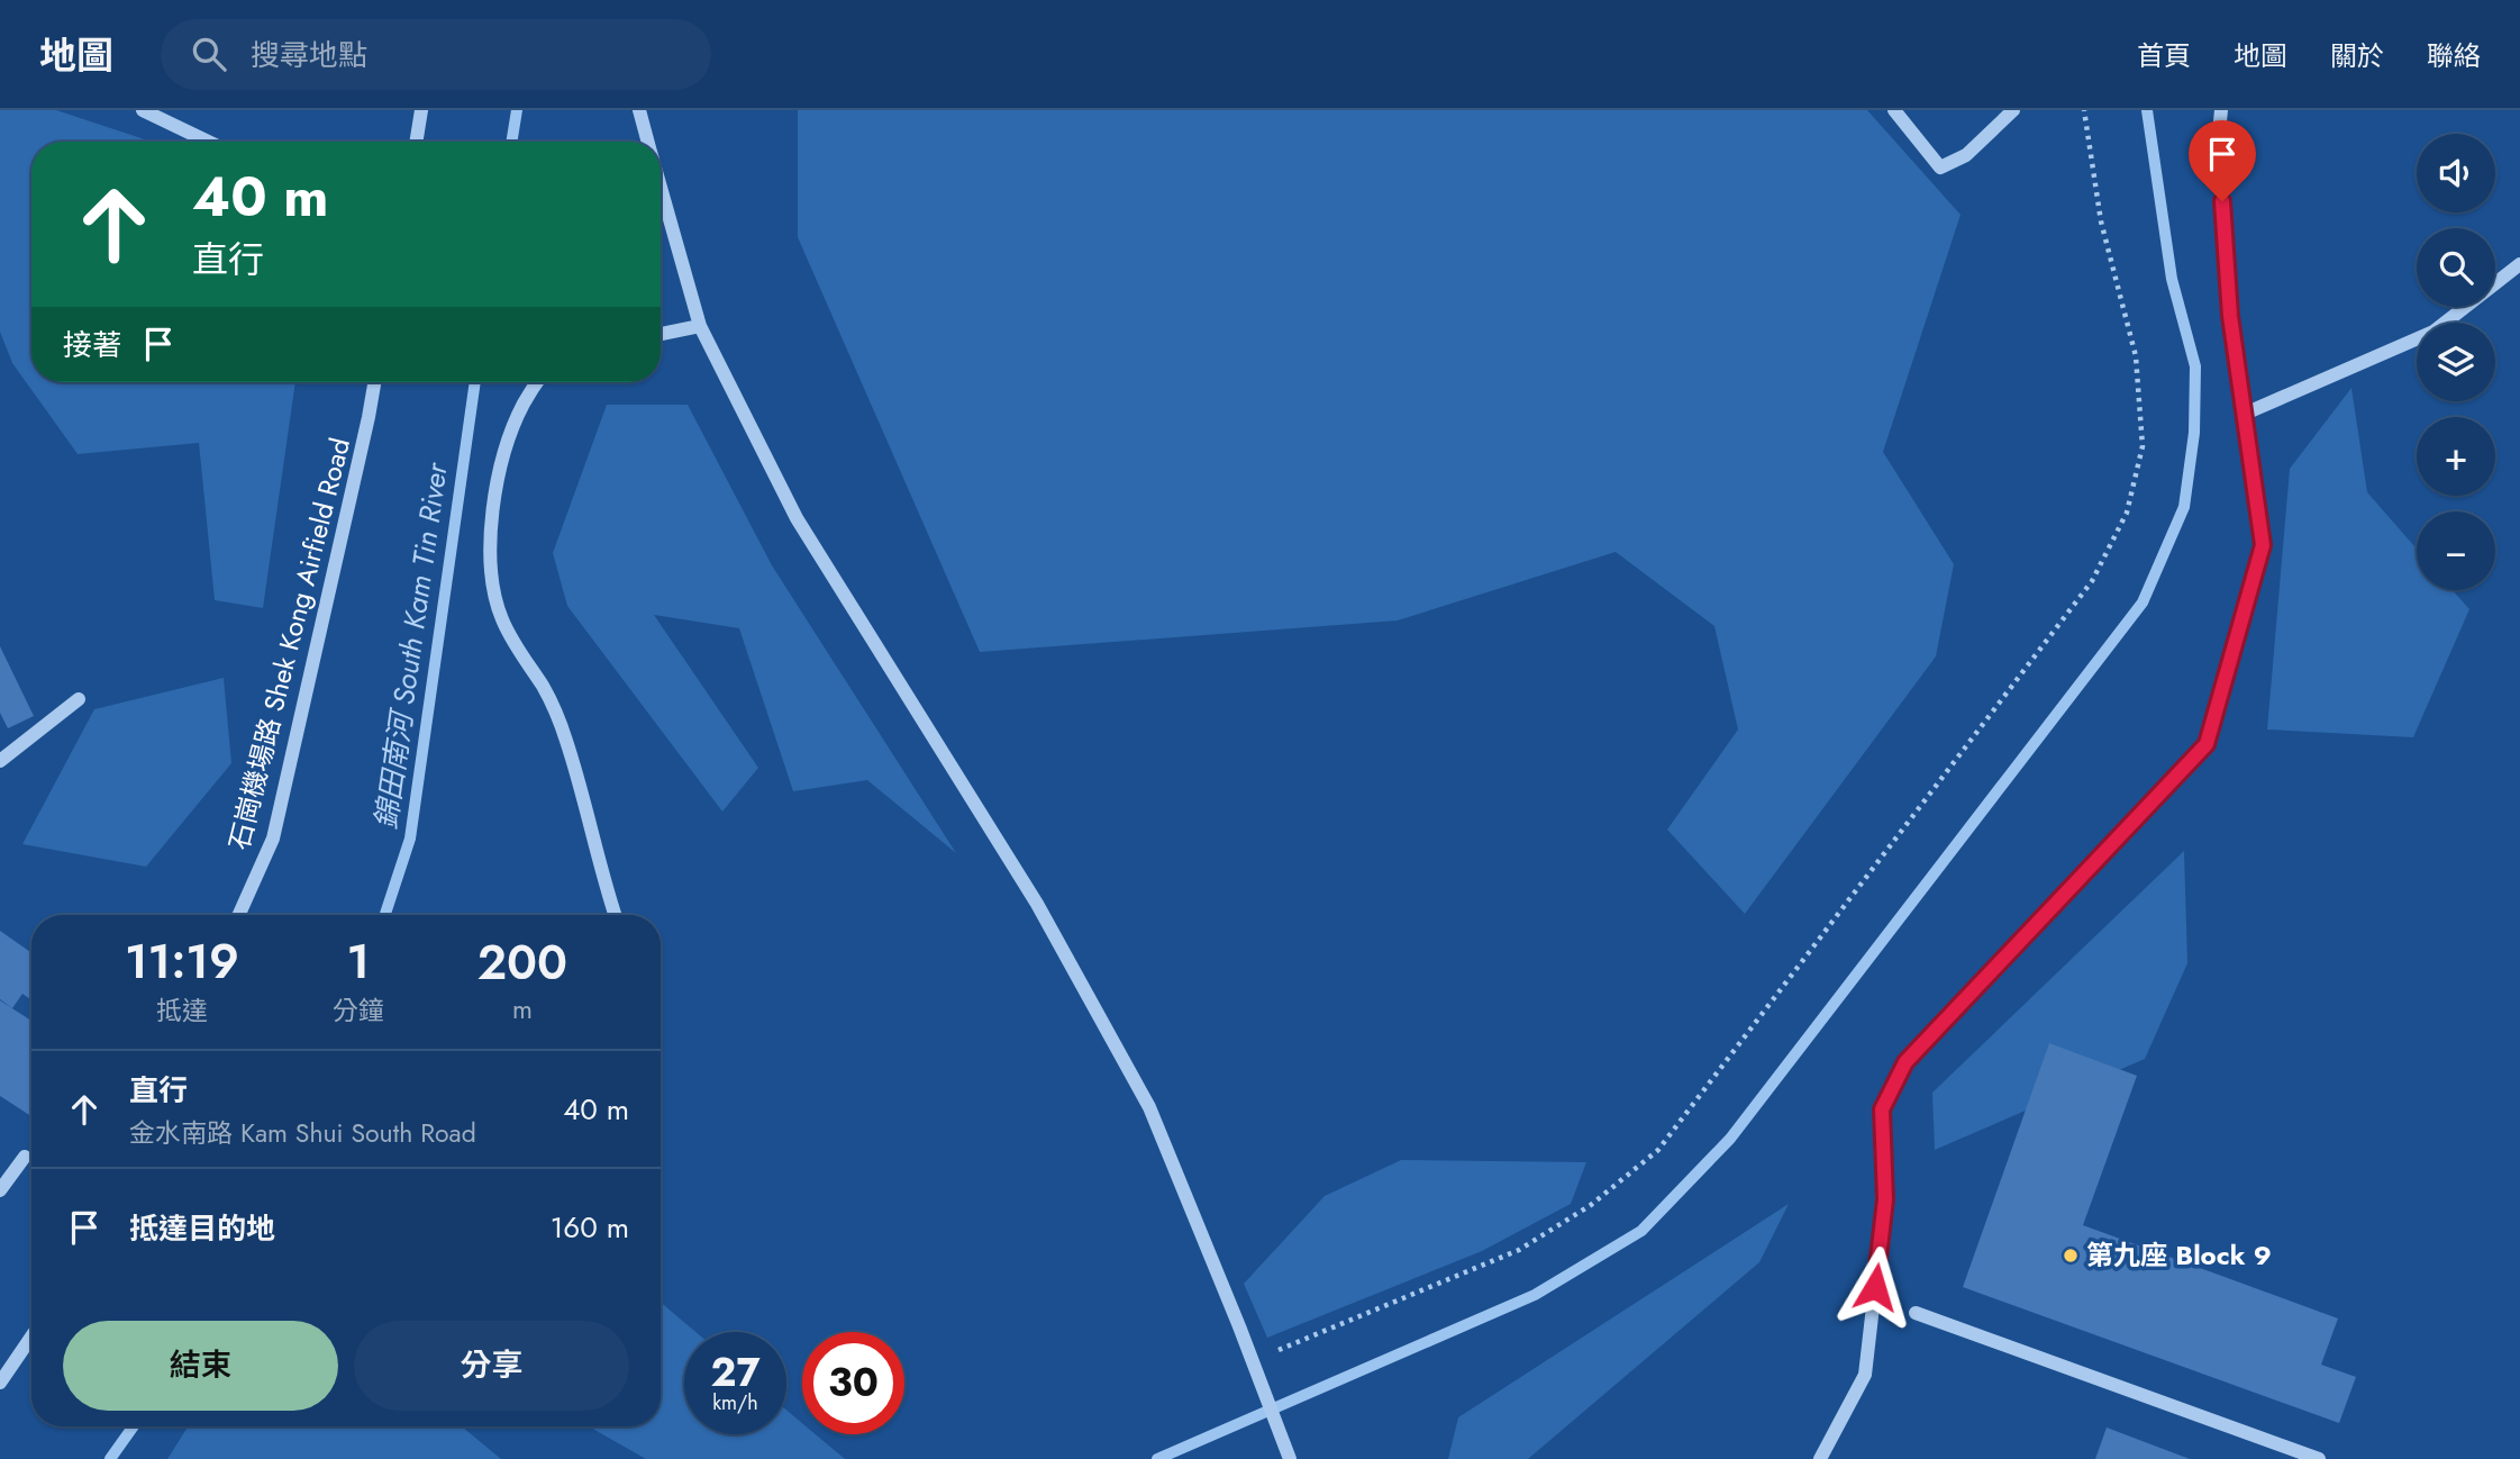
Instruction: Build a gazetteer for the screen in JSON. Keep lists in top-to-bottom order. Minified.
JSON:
{"streets":{"street":["石崗機場路 Shek Kong Airfield Road"]},"water":["錦田南河 South Kam Tin River"],"places":["第九座 Block 9"],"page":{"header":"地圖","search":"搜尋地點","nav":["首頁","地圖","關於","聯絡"],"map_buttons":["+","−"],"turn":["40 m","直行"],"then":"接著","eta":["11:19","抵達","1","分鐘","200","m"],"list":[{"name":"直行","note":"金水南路 Kam Shui South Road","value":"40 m"},{"name":"抵達目的地","value":"160 m"}],"buttons":["結束","分享"],"speed":"27 km/h","limit":"30"}}
